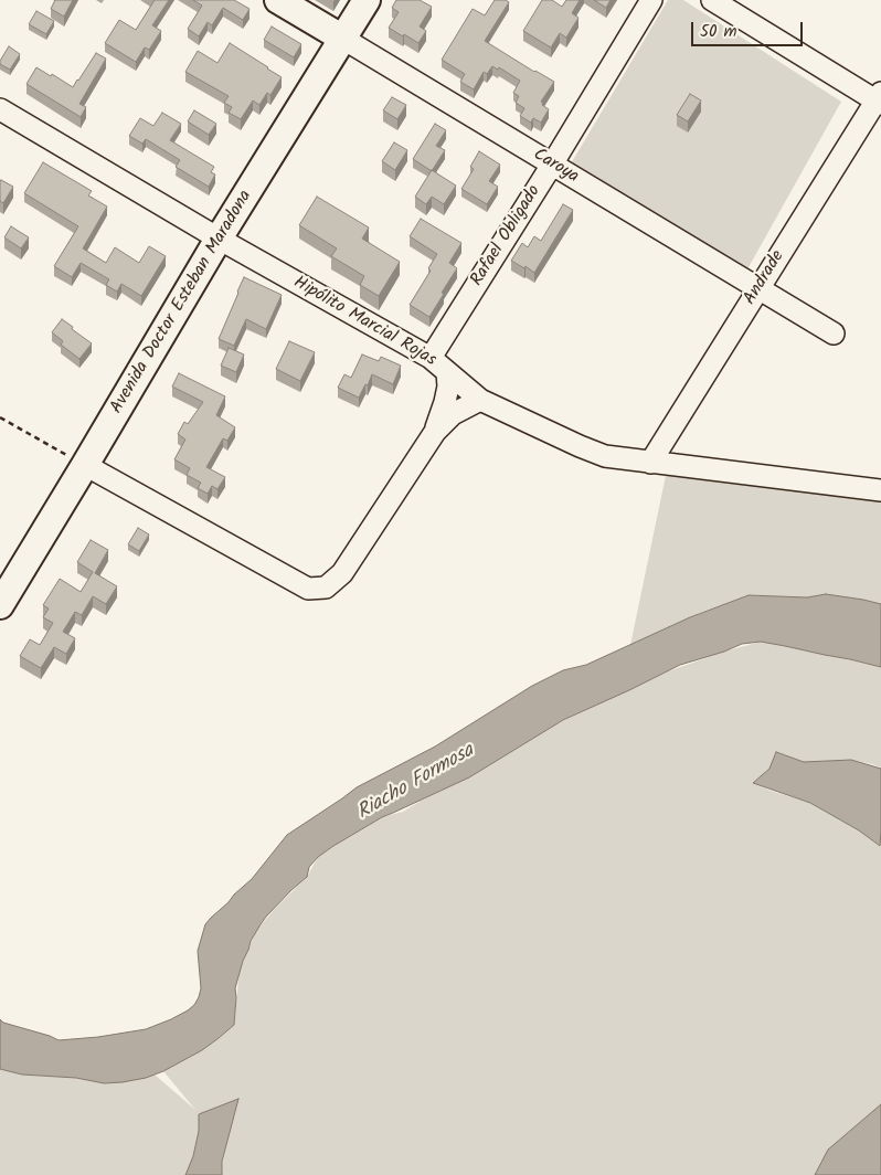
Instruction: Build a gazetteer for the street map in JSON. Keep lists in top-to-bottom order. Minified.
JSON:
{"streets":{"main road":["Caroya","Avenida Doctor Esteban Maradona"],"street":["Rafael Obligado","Andrade","Hipólito Marcial Rojas"]},"crossings":[["Caroya","Rafael Obligado"],["Caroya","Andrade"],["Caroya","Avenida Doctor Esteban Maradona"],["Rafael Obligado","Hipólito Marcial Rojas"],["Andrade","Hipólito Marcial Rojas"],["Avenida Doctor Esteban Maradona","Hipólito Marcial Rojas"]],"water":["Riacho Formosa"],"scale_bar":"50 m"}
